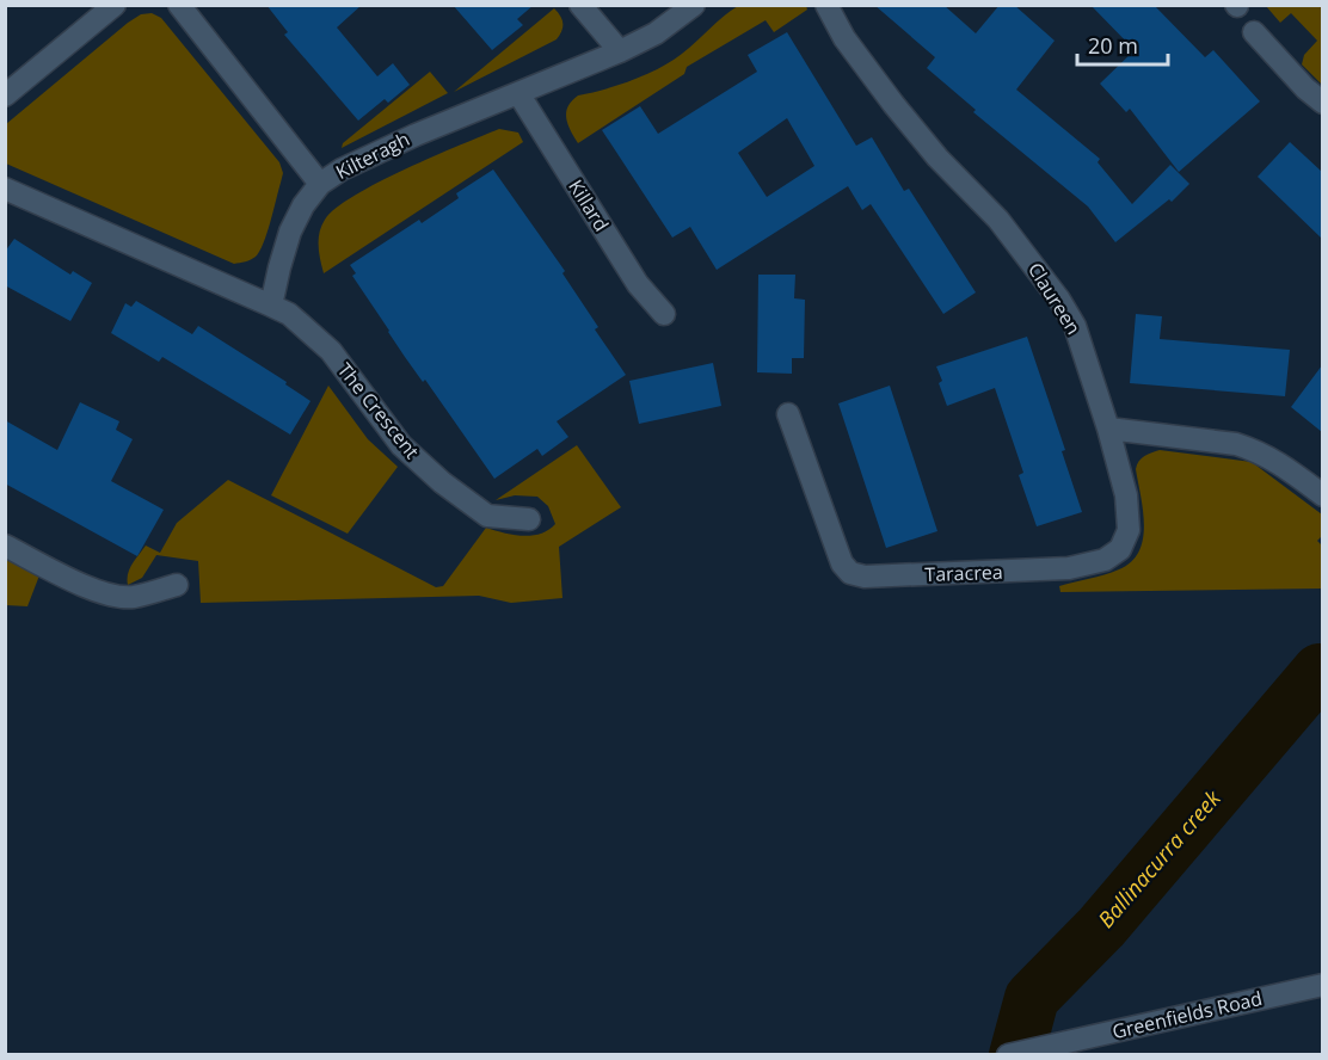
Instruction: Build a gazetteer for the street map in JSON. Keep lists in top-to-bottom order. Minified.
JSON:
{"streets":{"street":["Kilteragh","Killard","Claureen","The Crescent","Taracrea","Greenfields Road"]},"crossings":[["Kilteragh","Killard"],["Kilteragh","The Crescent"],["Claureen","Taracrea"]],"water":["Ballinacurra creek"],"scale_bar":"20 m"}
